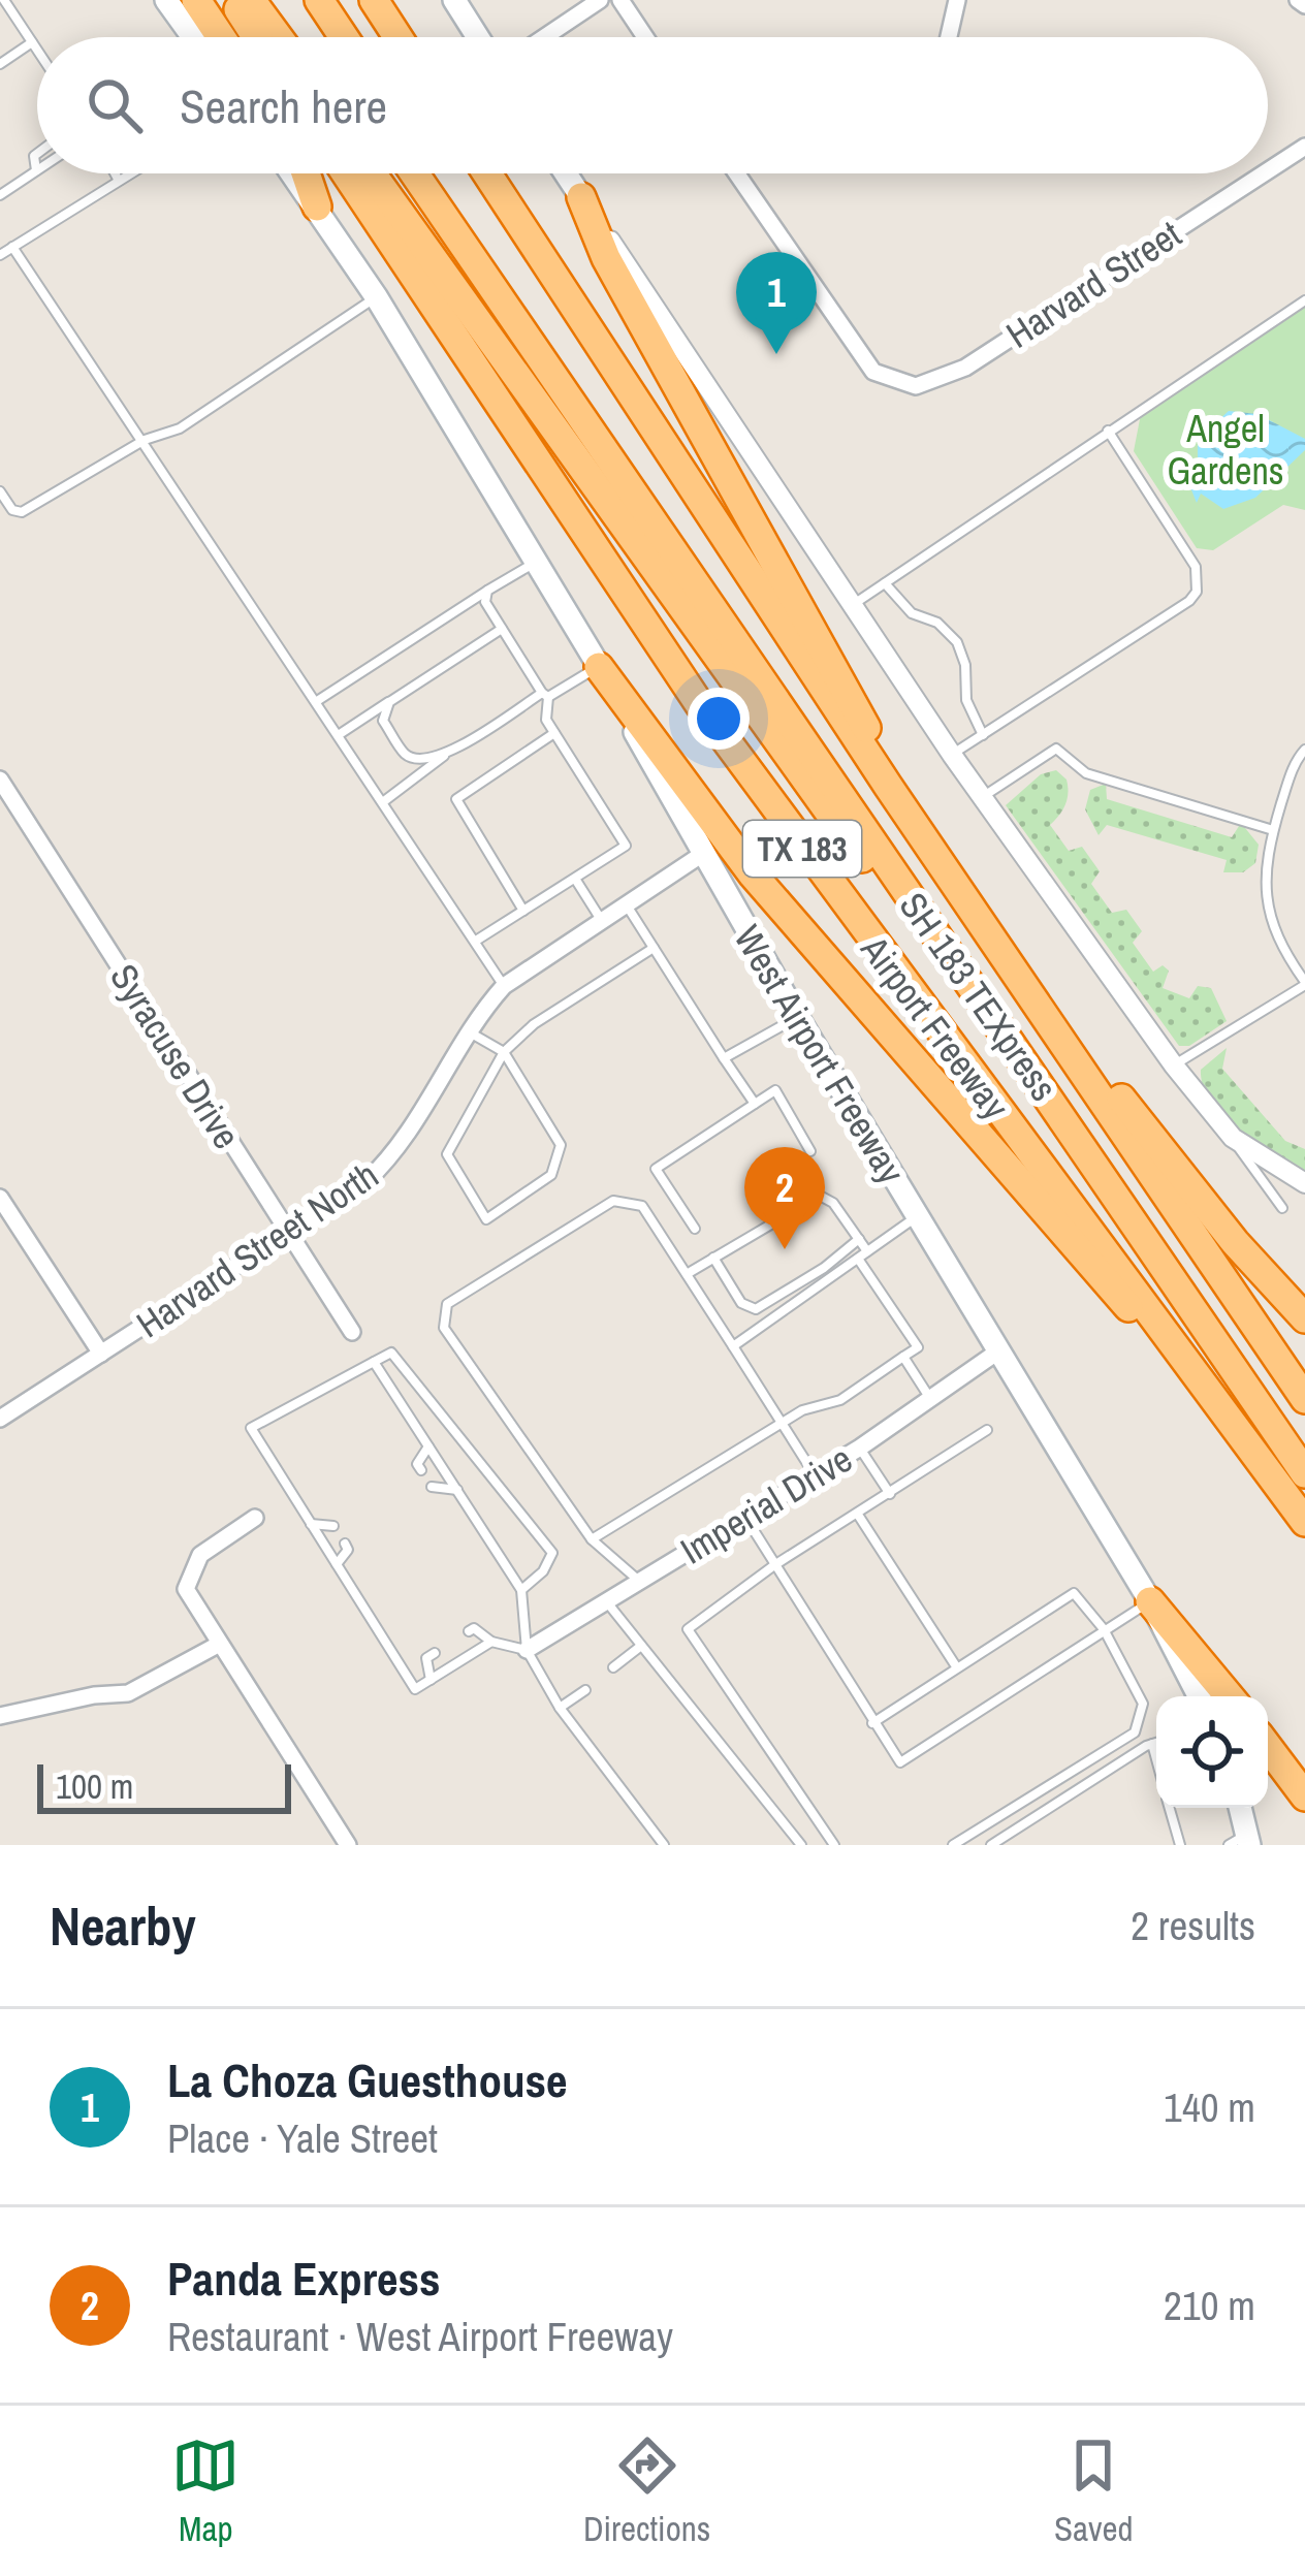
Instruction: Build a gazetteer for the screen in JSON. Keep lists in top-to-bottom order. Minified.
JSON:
{"streets":{"highway":["TX 183","SH 183 TEXpress","Airport Freeway"],"main road":["West Airport Freeway"],"street":["Harvard Street","Syracuse Drive","Harvard Street North","Imperial Drive"]},"crossings":[["West Airport Freeway","Harvard Street North"],["West Airport Freeway","Imperial Drive"],["Syracuse Drive","Harvard Street North"]],"parks":["Angel Gardens"],"scale_bar":"100 m","page":{"search":"Search here","pins":["1","2"],"scale":"100 m","heading":["Nearby","2 results"],"list":[{"mark":"1","name":"La Choza Guesthouse","note":"Place · Yale Street","value":"140 m"},{"mark":"2","name":"Panda Express","note":"Restaurant · West Airport Freeway","value":"210 m"}],"nav":["Map","Directions","Saved"]}}
